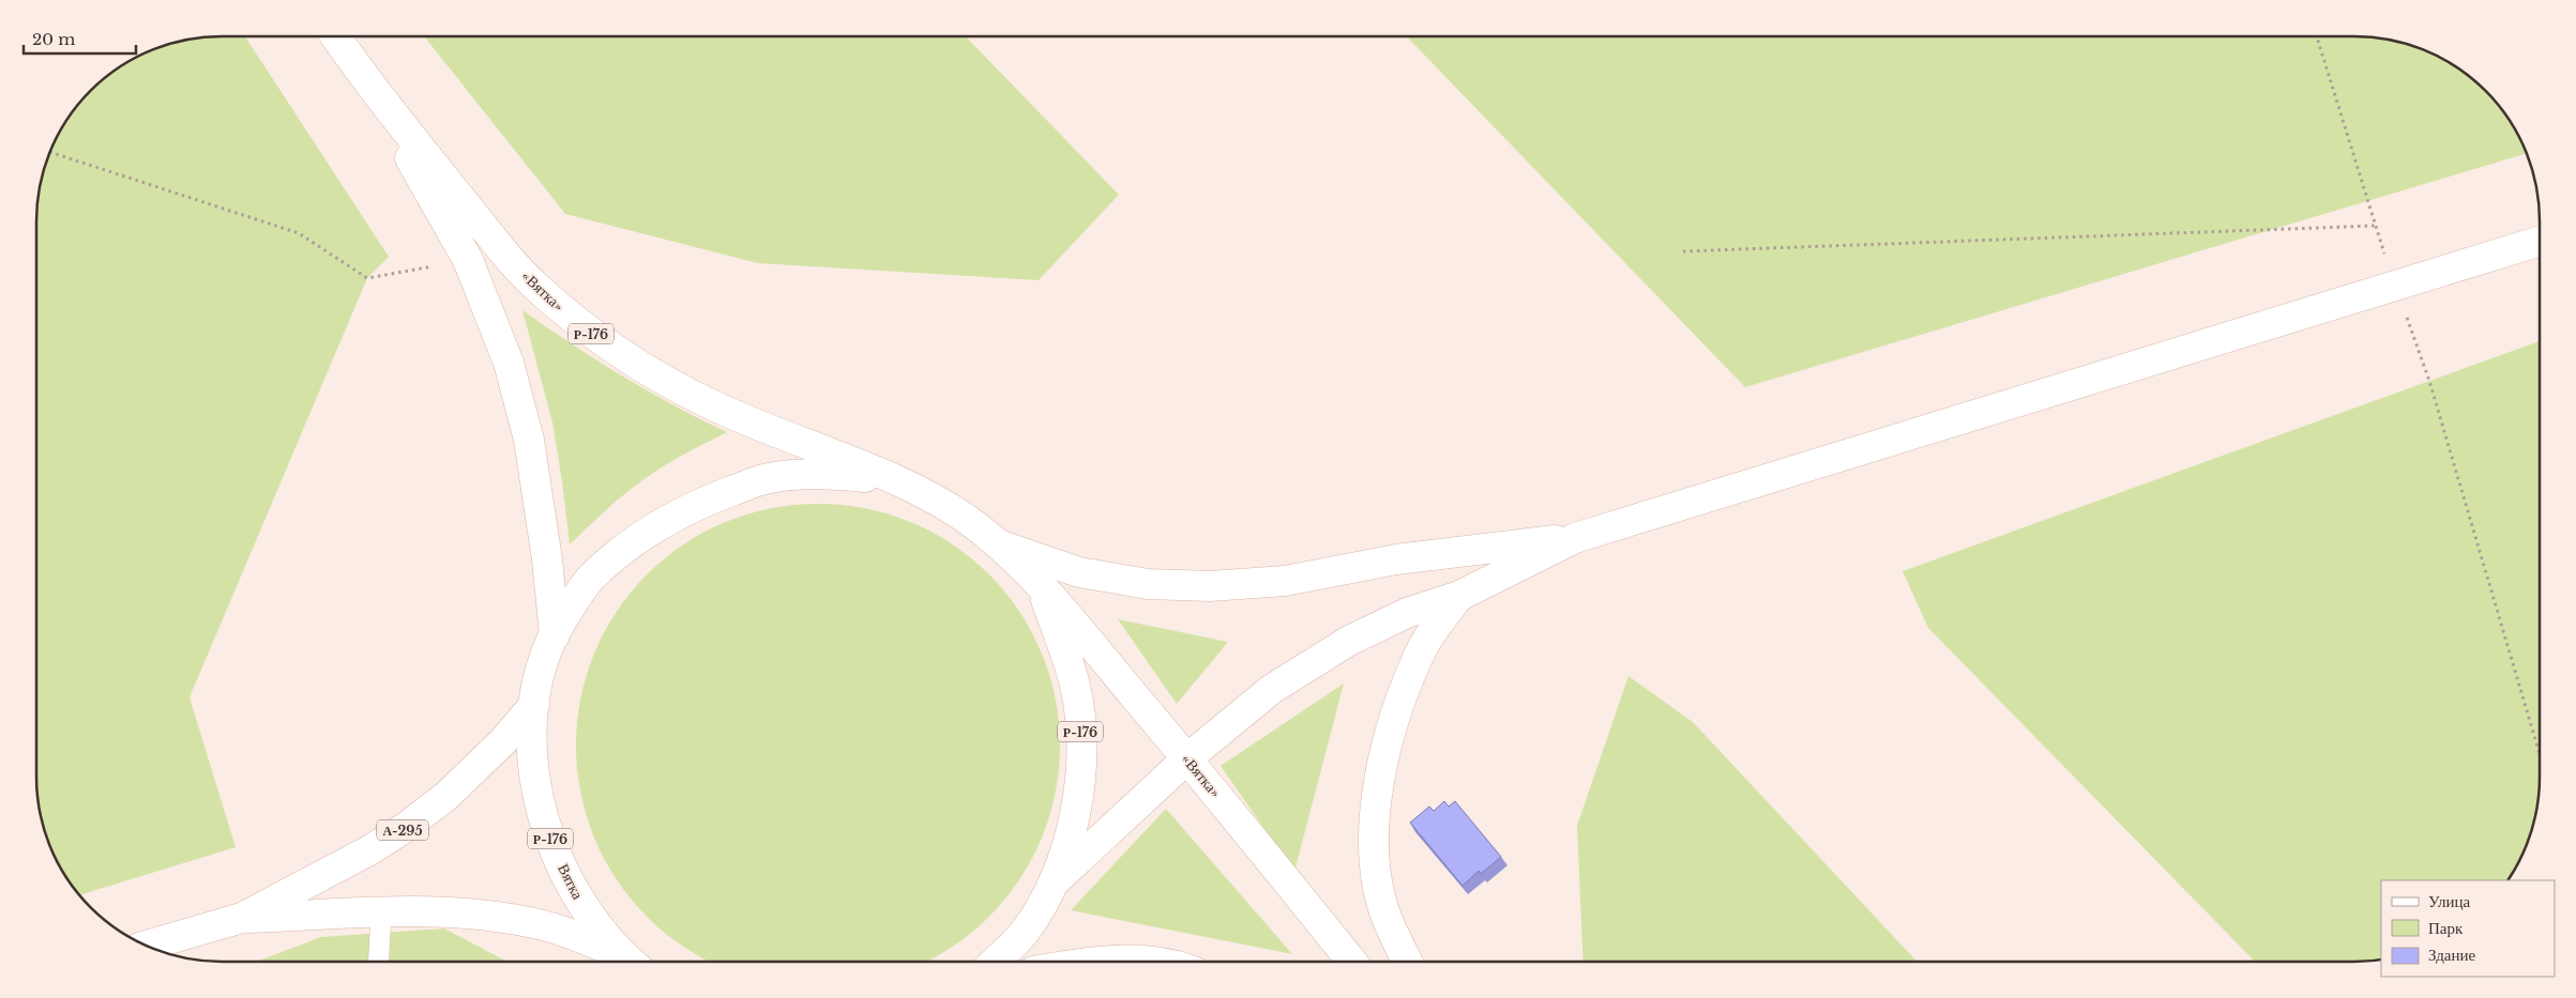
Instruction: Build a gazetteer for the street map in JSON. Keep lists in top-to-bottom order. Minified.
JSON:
{"streets":{"main road":["«Вятка»","Р-176","А-295","Вятка"]},"crossings":[["«Вятка»","А-295"],["«Вятка»","Вятка"],["А-295","Вятка"]],"legend":["Улица","Парк","Здание"],"scale_bar":"20 m"}
